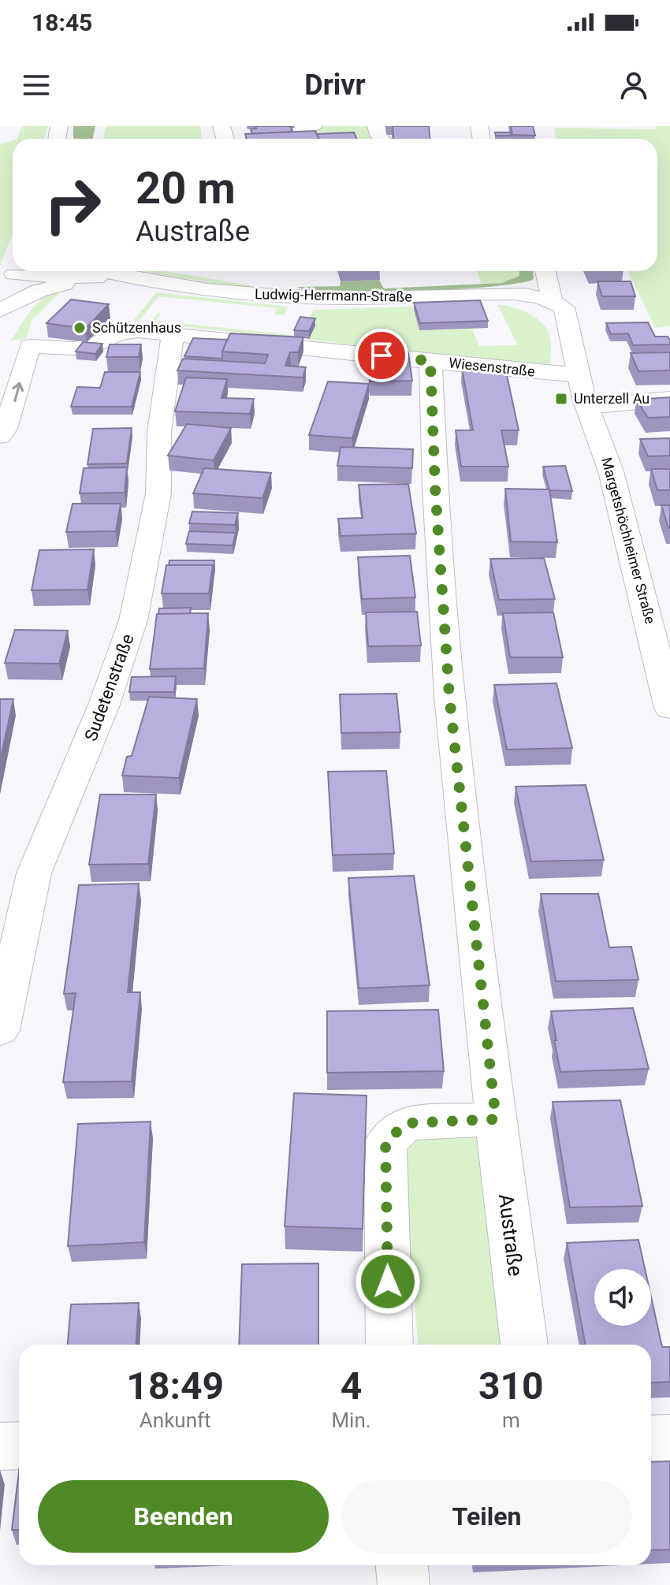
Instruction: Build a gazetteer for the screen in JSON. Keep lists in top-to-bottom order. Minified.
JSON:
{"streets":{"street":["Ludwig-Herrmann-Straße","Wiesenstraße","Margetshöchheimer Straße","Sudetenstraße","Austraße"]},"crossings":[["Ludwig-Herrmann-Straße","Margetshöchheimer Straße"],["Wiesenstraße","Margetshöchheimer Straße"],["Wiesenstraße","Sudetenstraße"],["Wiesenstraße","Austraße"]],"places":{"other":["Schützenhaus"],"transit":["Unterzell Au"]},"page":{"status":"18:45","header":"Drivr","turn":["20 m","Austraße"],"eta":["18:49","Ankunft","4","Min.","310","m"],"buttons":["Beenden","Teilen"]}}
